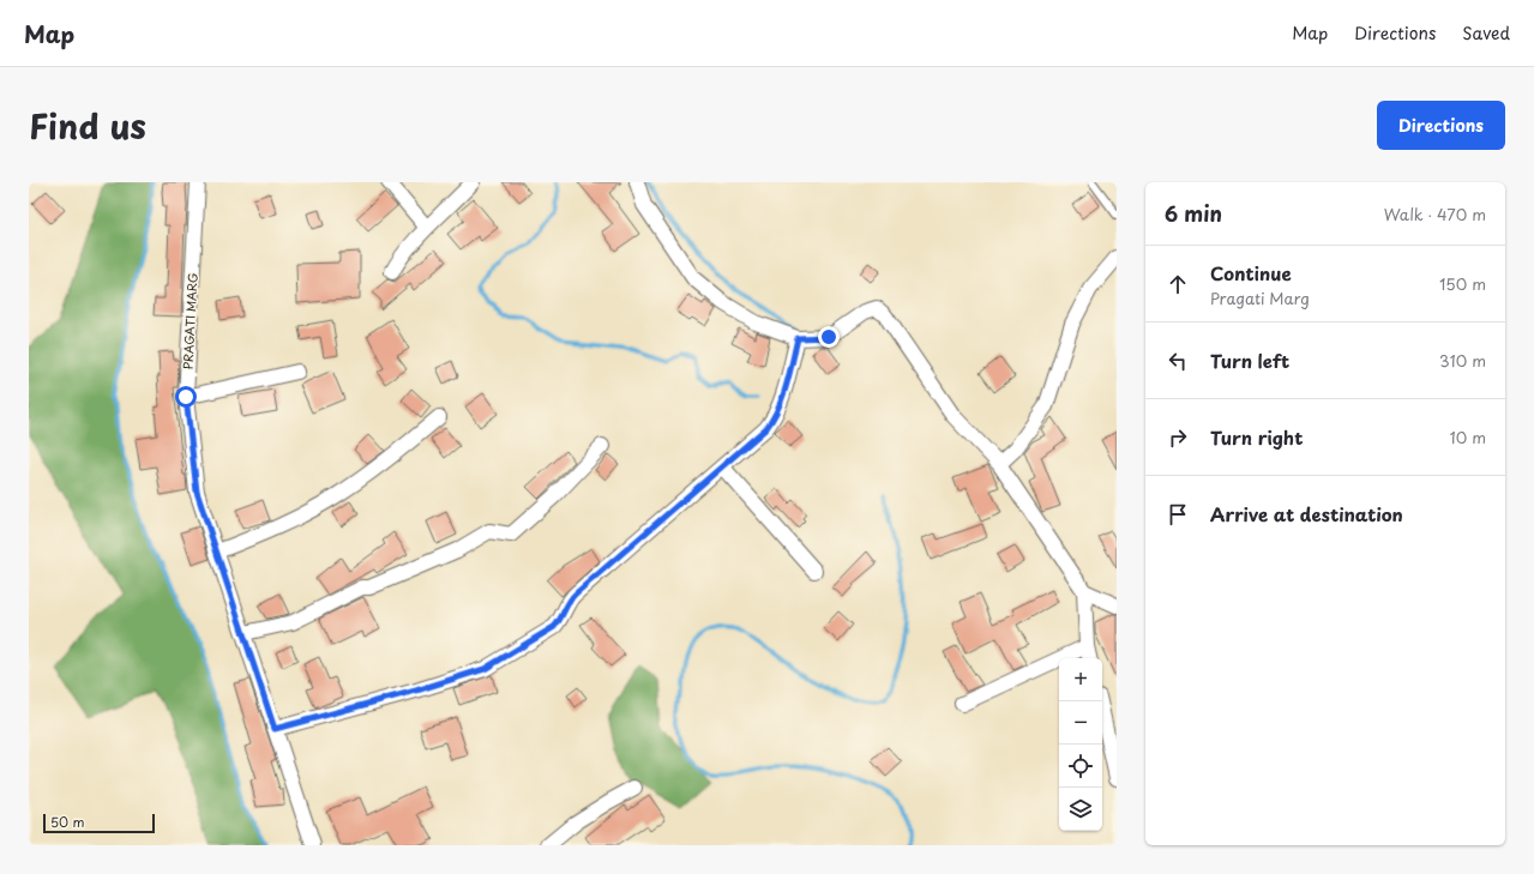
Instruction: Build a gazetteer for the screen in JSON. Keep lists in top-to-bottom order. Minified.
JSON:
{"streets":{"street":["PRAGATI MARG"]},"scale_bar":"50 m","page":{"header":"Map","nav":["Map","Directions","Saved"],"title":"Find us","buttons":"Directions","heading":["6 min","Walk · 470 m"],"list":[["Continue","Pragati Marg","150 m"],["Turn left","310 m"],["Turn right","10 m"],"Arrive at destination"],"map_buttons":["+","−"],"scale":"50 m"}}
